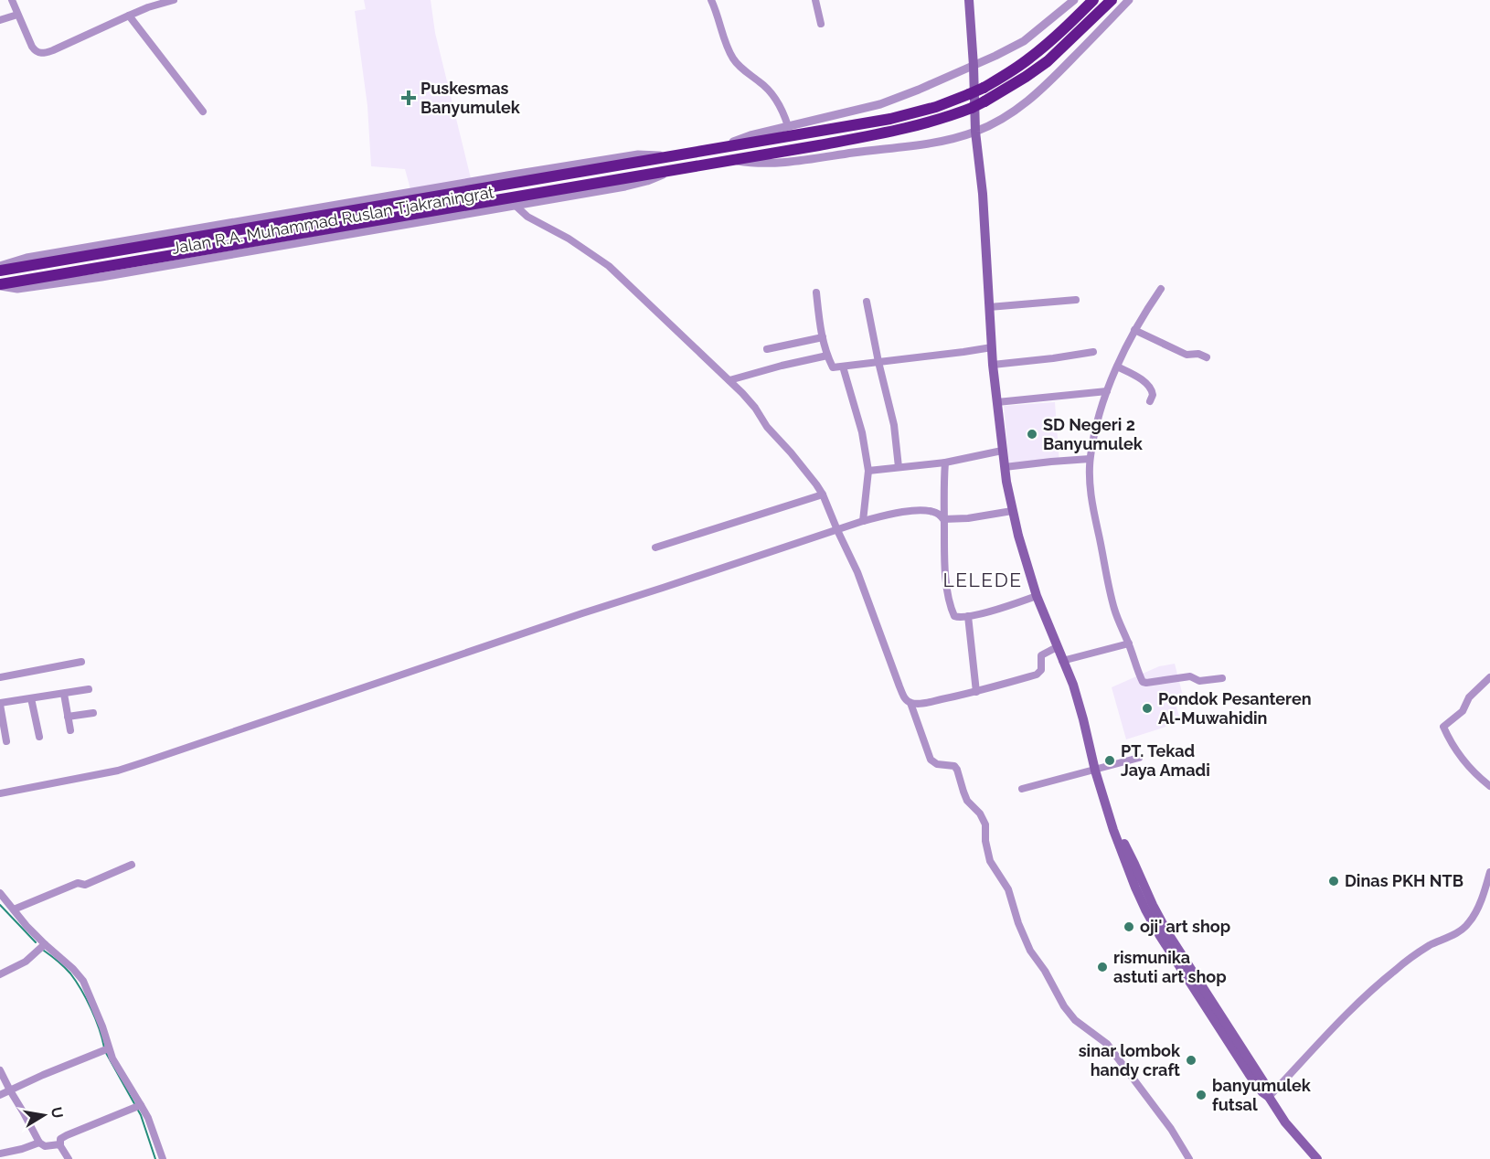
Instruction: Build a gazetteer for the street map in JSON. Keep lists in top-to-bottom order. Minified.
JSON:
{"streets":{"highway":["Jalan R.A. Muhammad Ruslan Tjakraningrat"]},"districts":["LELEDE"],"places":{"health":["Puskesmas Banyumulek"],"other":["SD Negeri 2 Banyumulek","Pondok Pesanteren Al-Muwahidin","PT. Tekad Jaya Amadi","Dinas PKH NTB","oji' art shop","rismunika astuti art shop","sinar lombok handy craft","banyumulek futsal"]},"north":"right"}
